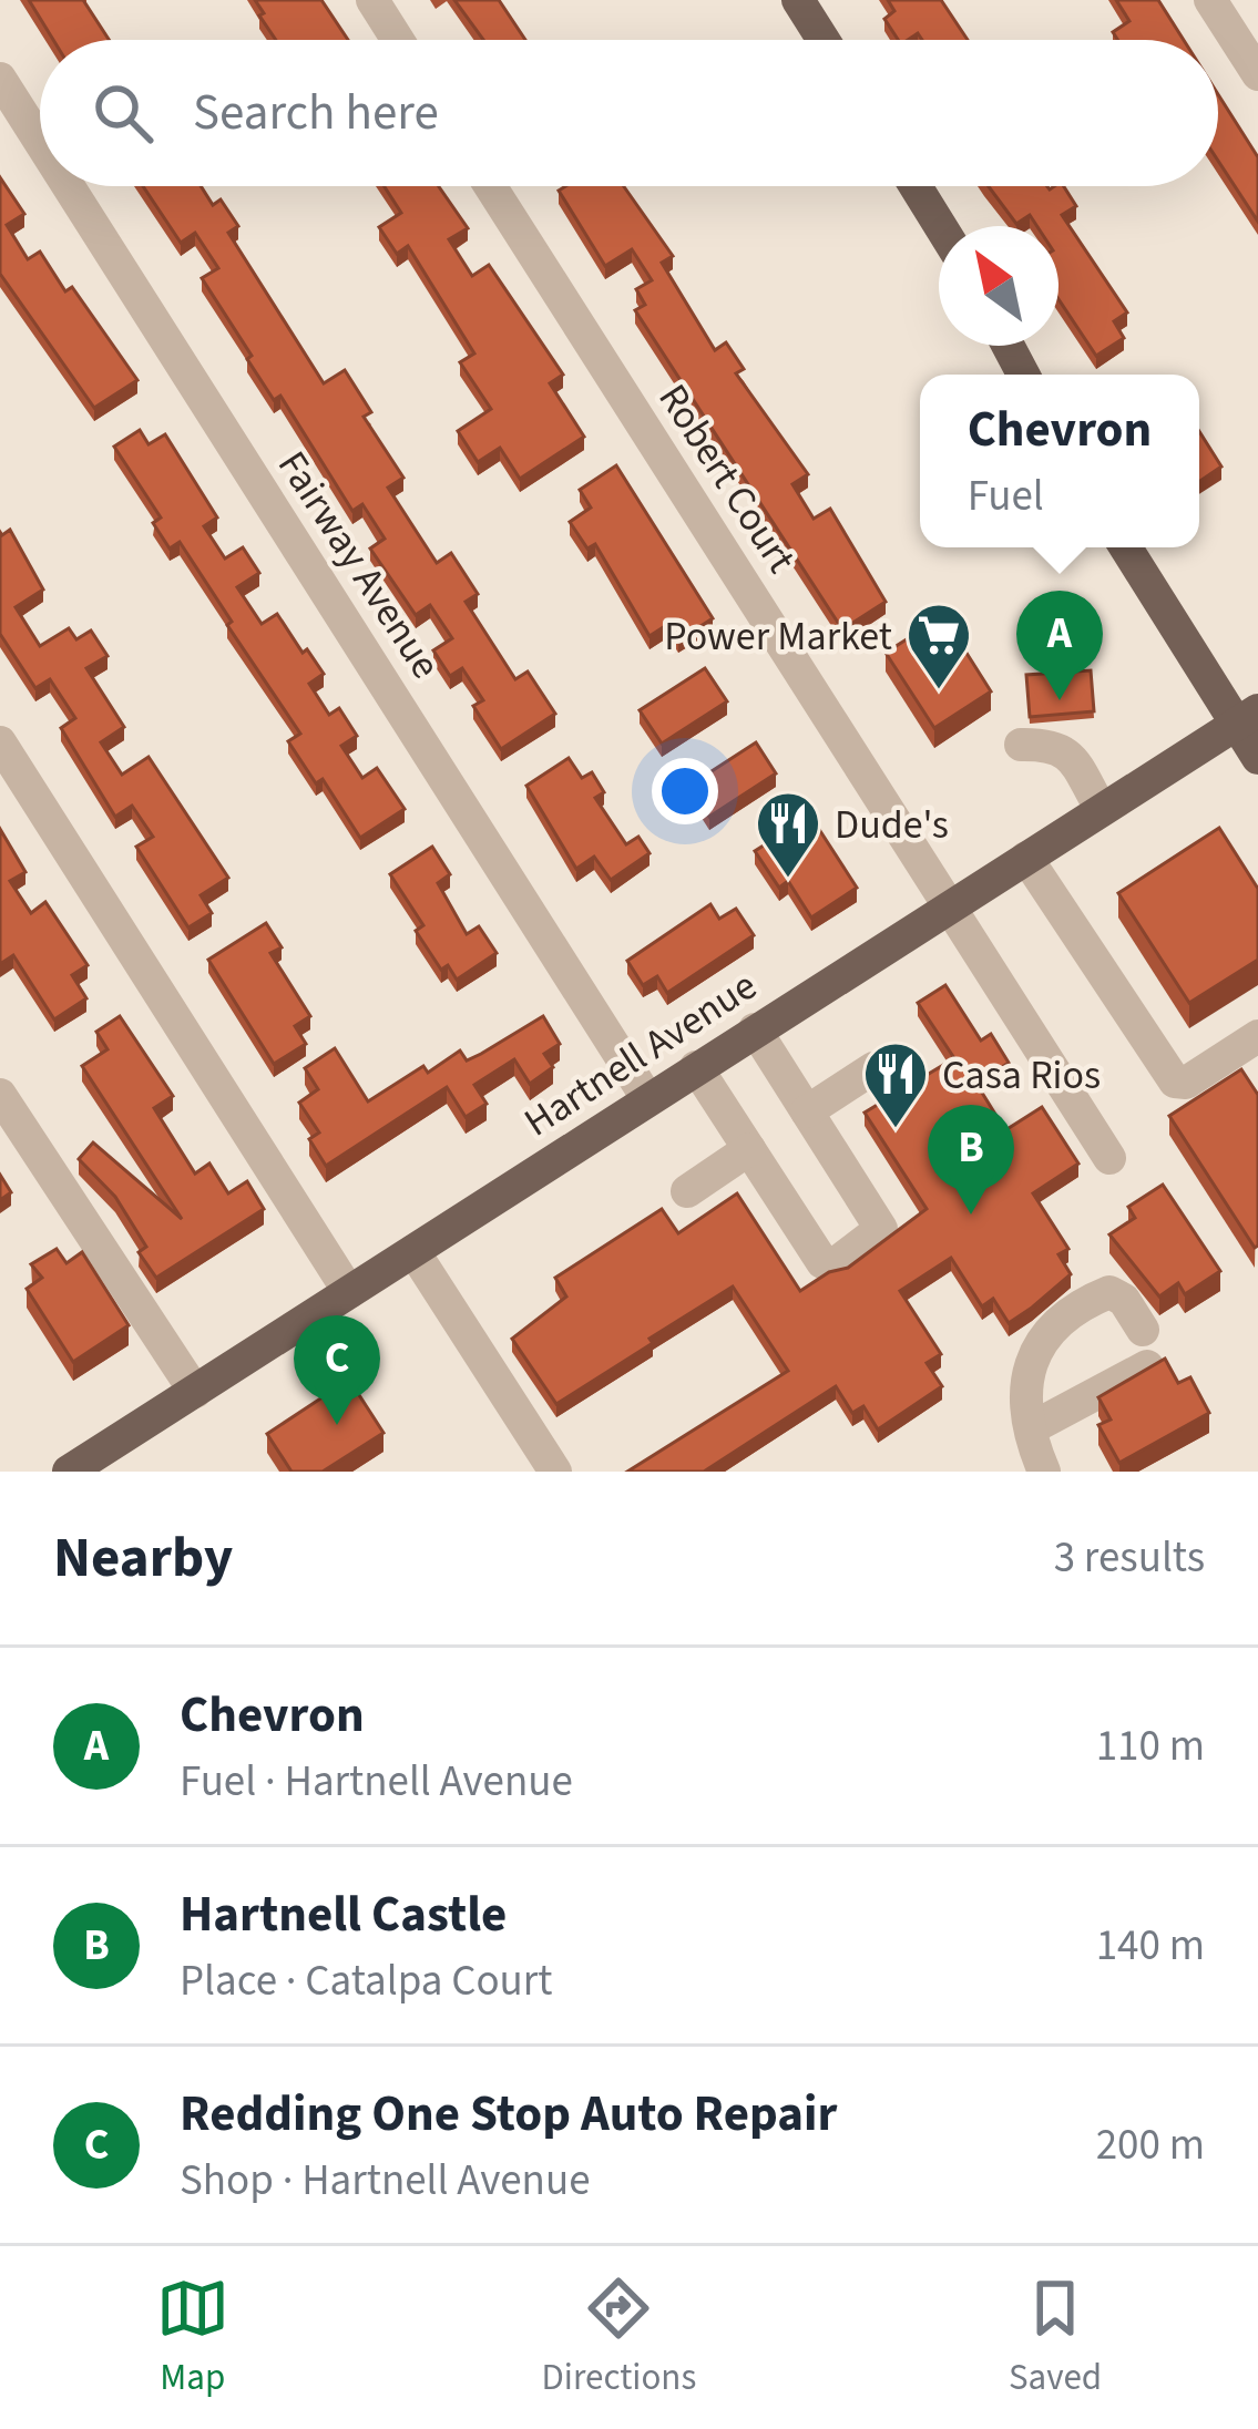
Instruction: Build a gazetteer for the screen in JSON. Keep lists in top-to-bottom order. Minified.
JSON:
{"streets":{"main road":["Hartnell Avenue"],"street":["Robert Court","Fairway Avenue"]},"crossings":[["Robert Court","Hartnell Avenue"],["Fairway Avenue","Hartnell Avenue"]],"places":{"supermarket":["Power Market"],"restaurant":["Dude's","Casa Rios"]},"north":"top left","page":{"search":"Search here","popup":["Chevron","Fuel"],"pins":["A","B","C"],"heading":["Nearby","3 results"],"list":[{"mark":"A","name":"Chevron","note":"Fuel · Hartnell Avenue","value":"110 m"},{"mark":"B","name":"Hartnell Castle","note":"Place · Catalpa Court","value":"140 m"},{"mark":"C","name":"Redding One Stop Auto Repair","note":"Shop · Hartnell Avenue","value":"200 m"}],"nav":["Map","Directions","Saved"]}}
